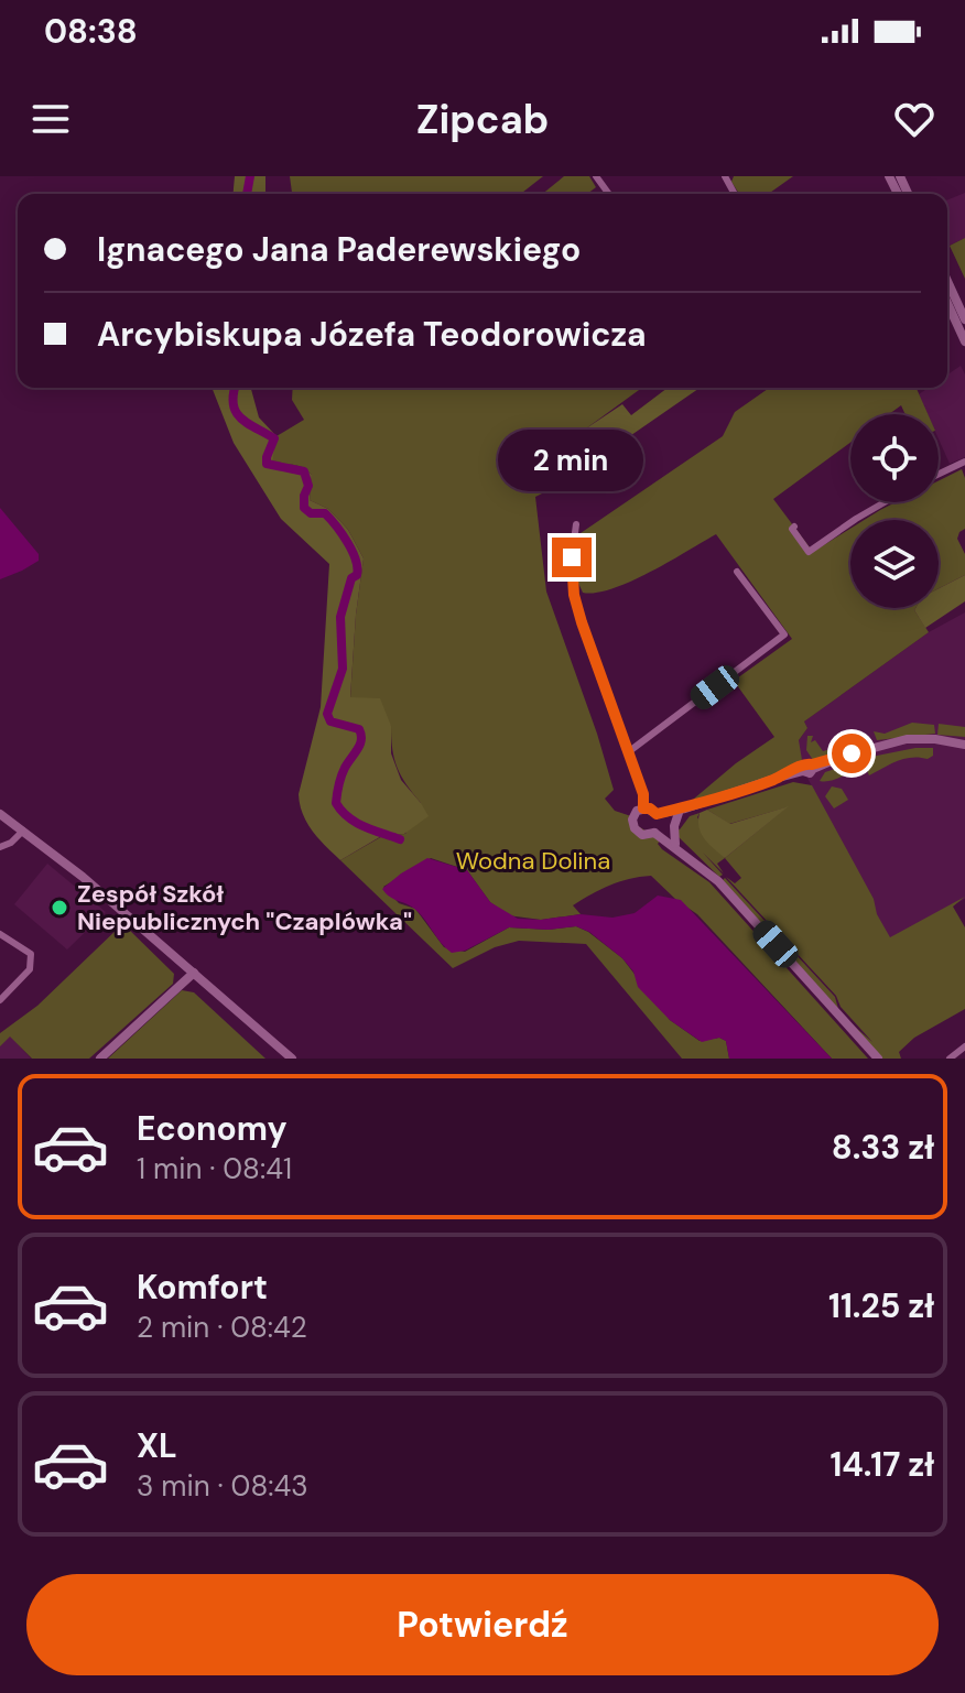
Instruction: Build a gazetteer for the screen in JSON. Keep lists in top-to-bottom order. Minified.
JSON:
{"parks":["Wodna Dolina"],"places":["Zespół Szkół Niepublicznych \"Czaplówka\""],"page":{"status":"08:38","header":"Zipcab","banner":["Ignacego Jana Paderewskiego","Arcybiskupa Józefa Teodorowicza"],"bubble":"2 min","list":[{"name":"Economy","note":"1 min · 08:41","value":"8.33 zł"},{"name":"Komfort","note":"2 min · 08:42","value":"11.25 zł"},{"name":"XL","note":"3 min · 08:43","value":"14.17 zł"}],"buttons":"Potwierdź"}}
